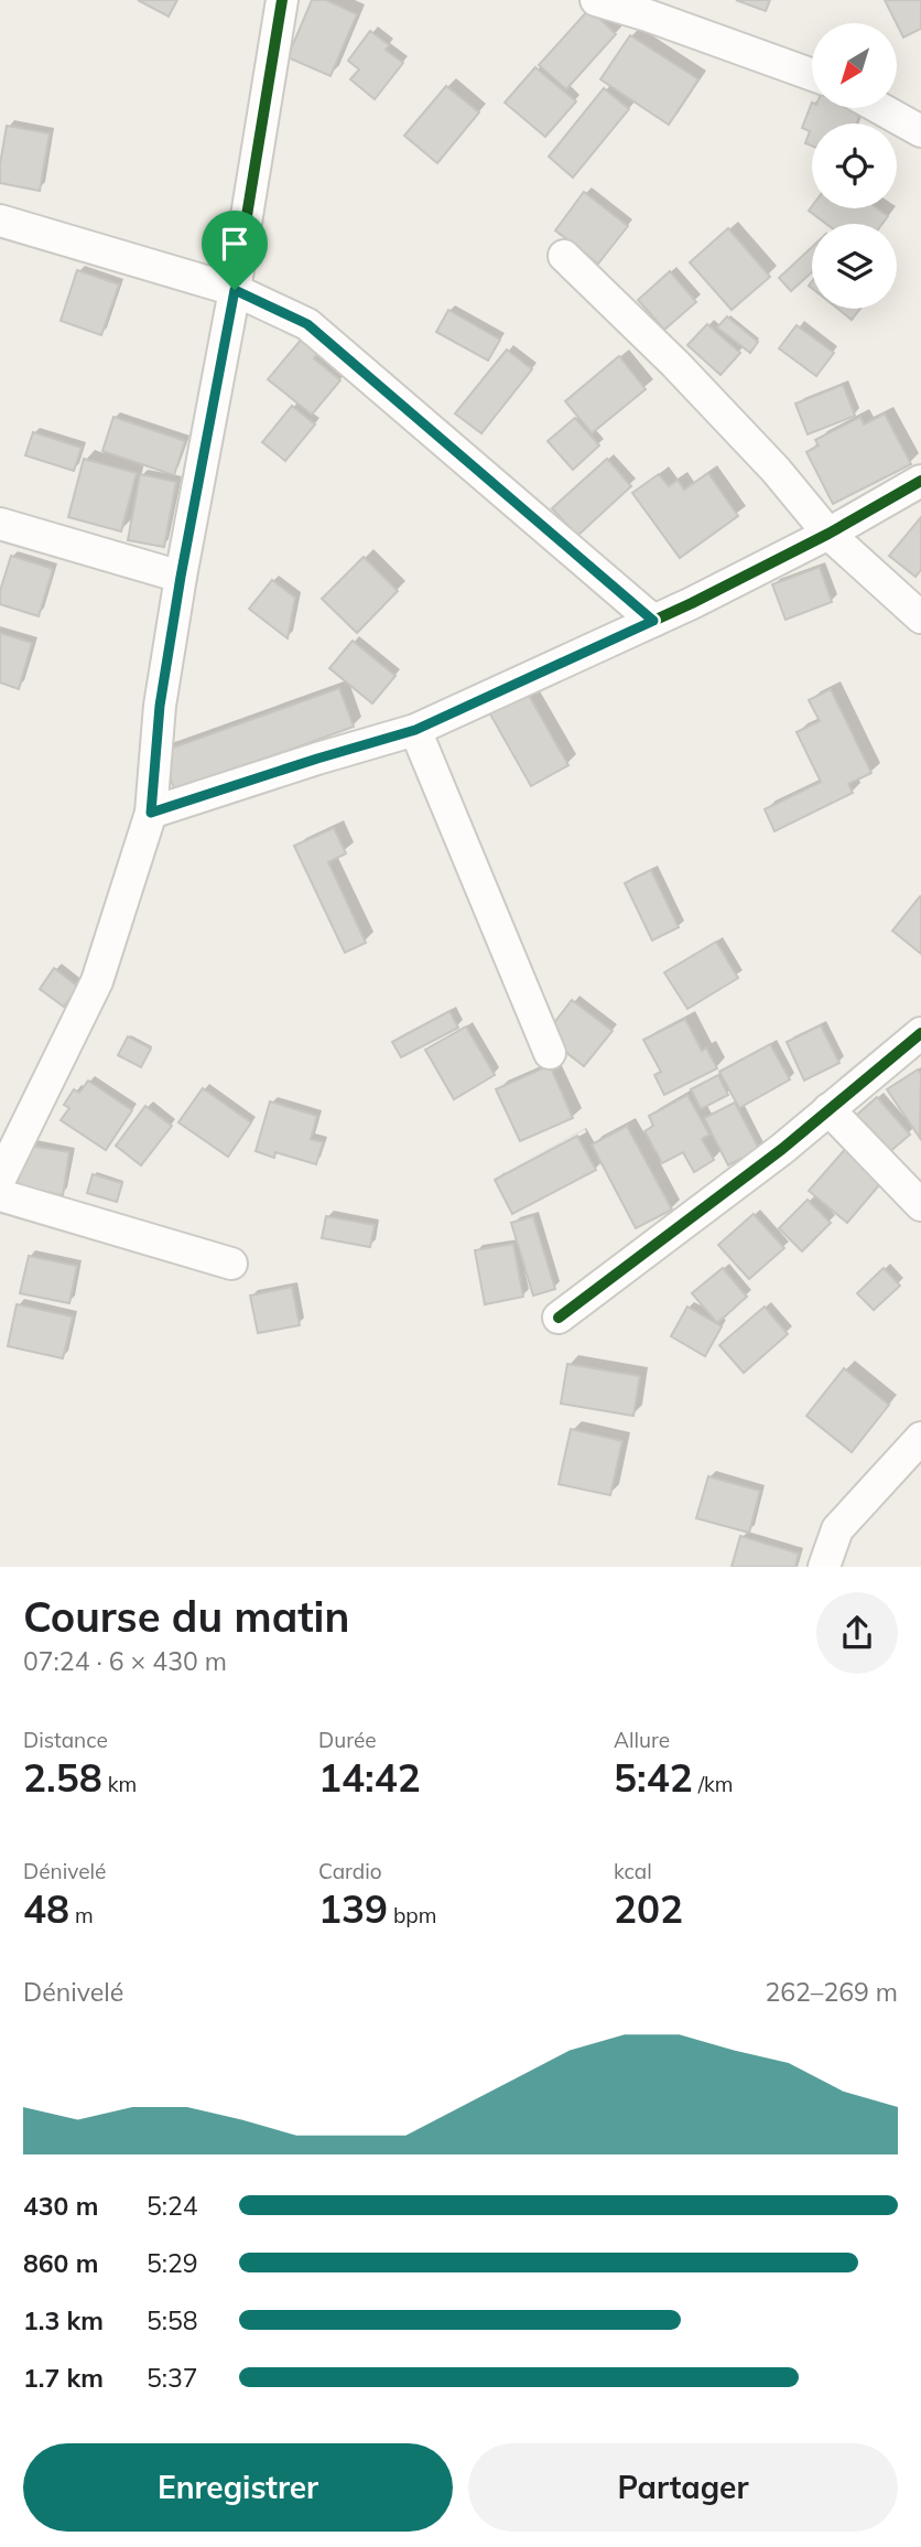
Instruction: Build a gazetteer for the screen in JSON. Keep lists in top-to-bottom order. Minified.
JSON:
{"north":"bottom left","page":{"heading":["Course du matin","07:24 · 6 × 430 m"],"stats":[["Distance","2.58 km"],["Durée","14:42"],["Allure","5:42 /km"],["Dénivelé","48 m"],["Cardio","139 bpm"],["kcal","202"]],"chart":["Dénivelé","262–269 m"],"list":[{"name":"430 m","note":"5:24"},{"name":"860 m","note":"5:29"},{"name":"1.3 km","note":"5:58"},{"name":"1.7 km","note":"5:37"}],"buttons":["Enregistrer","Partager"]}}
